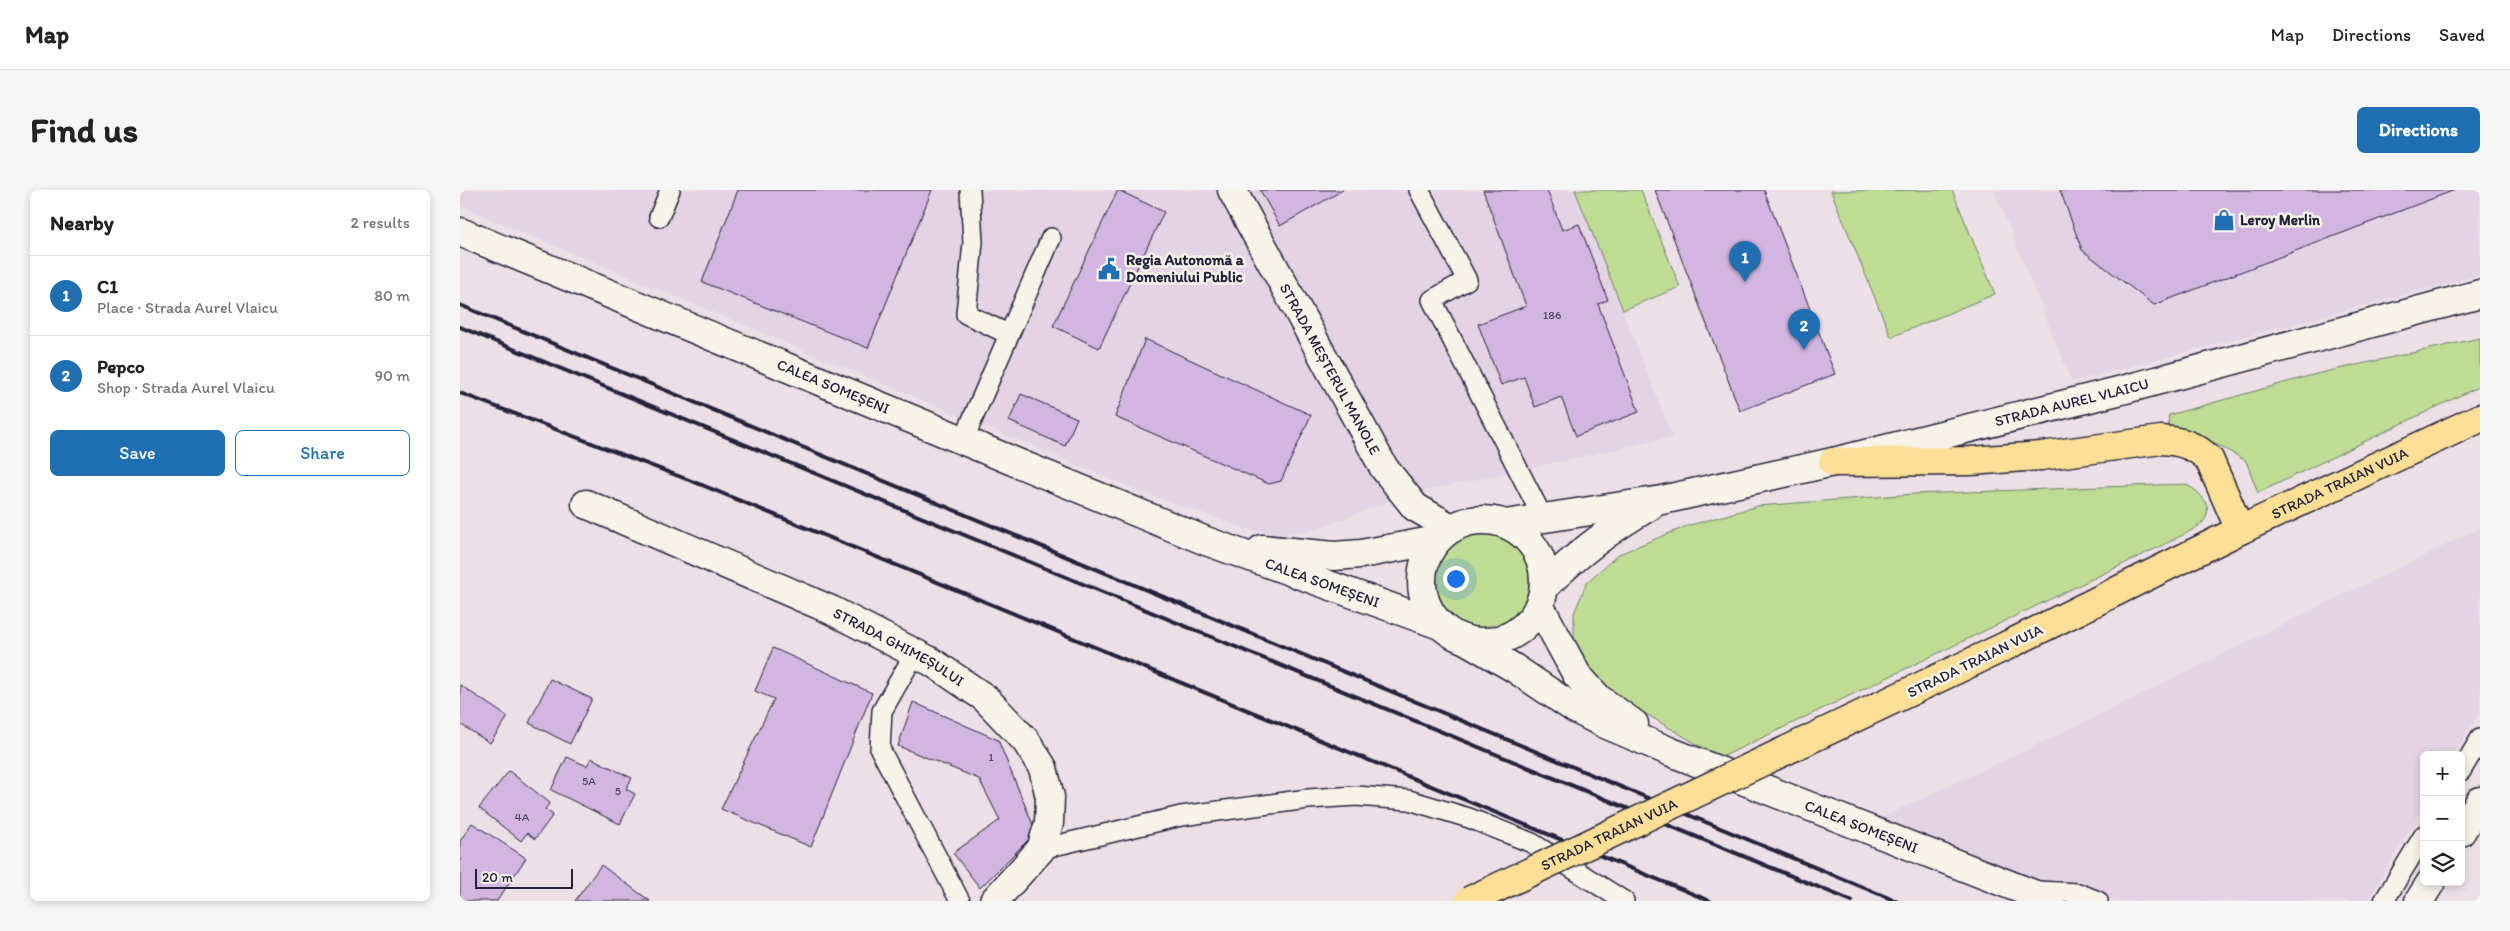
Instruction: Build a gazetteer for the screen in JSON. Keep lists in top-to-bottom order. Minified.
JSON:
{"streets":{"main road":["STRADA MEȘTERUL MANOLE","CALEA SOMEȘENI","STRADA AUREL VLAICU","STRADA TRAIAN VUIA","STRADA GHIMEȘULUI"]},"crossings":[["STRADA MEȘTERUL MANOLE","CALEA SOMEȘENI"],["STRADA MEȘTERUL MANOLE","STRADA AUREL VLAICU"],["CALEA SOMEȘENI","STRADA AUREL VLAICU"]],"places":{"shop":["Leroy Merlin"],"public building":["Regia Autonomă a Domeniului Public"]},"house_numbers":["186","1","5A","5","4A"],"scale_bar":"20 m","page":{"header":"Map","nav":["Map","Directions","Saved"],"buttons":["Directions",["Save","Share"]],"title":"Find us","heading":["Nearby","2 results"],"pins":["1","2"],"list":[{"mark":"1","name":"C1","note":"Place · Strada Aurel Vlaicu","value":"80 m"},{"mark":"2","name":"Pepco","note":"Shop · Strada Aurel Vlaicu","value":"90 m"}],"map_buttons":["+","−"],"scale":"20 m"}}
